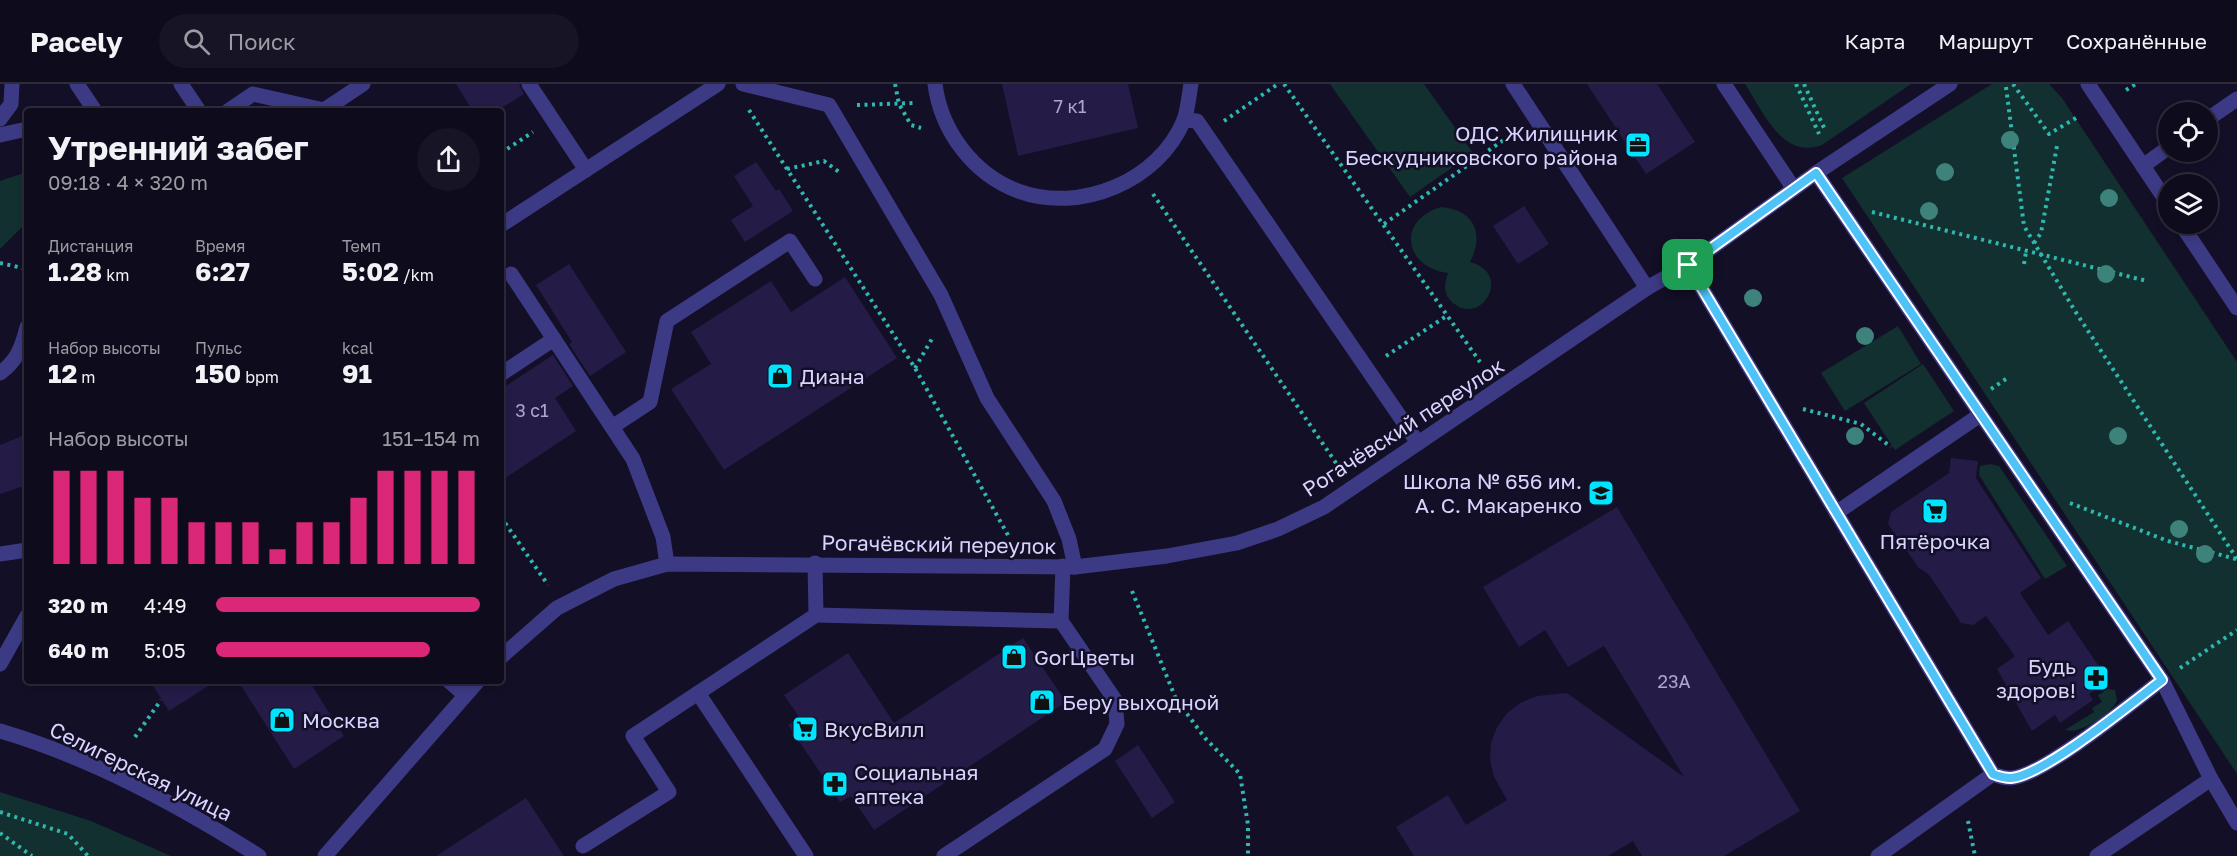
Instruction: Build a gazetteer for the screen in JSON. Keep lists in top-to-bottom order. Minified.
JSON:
{"streets":{"street":["Рогачёвский переулок","Селигерская улица"]},"places":{"office":["ОДС Жилищник Бескудниковского района"],"shop":["Диана","GorЦветы","Беру выходной","Москва"],"school or university":["Школа № 656 им. А. С. Макаренко"],"supermarket":["Пятёрочка","ВкусВилл"],"pharmacy":["Будь здоров!","Социальная аптека"]},"house_numbers":["7 к1","3 с1","23А"],"page":{"header":"Pacely","search":"Поиск","nav":["Карта","Маршрут","Сохранённые"],"heading":["Утренний забег","09:18 · 4 × 320 m"],"stats":[["Дистанция","1.28 km"],["Время","6:27"],["Темп","5:02 /km"],["Набор высоты","12 m"],["Пульс","150 bpm"],["kcal","91"]],"chart":["Набор высоты","151–154 m"],"list":[{"name":"320 m","note":"4:49"},{"name":"640 m","note":"5:05"}]}}
